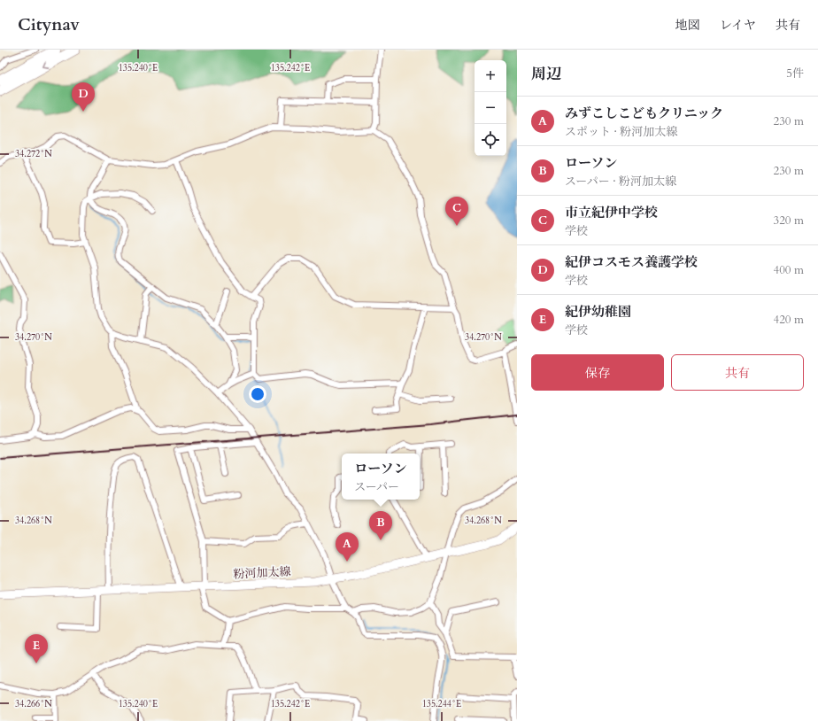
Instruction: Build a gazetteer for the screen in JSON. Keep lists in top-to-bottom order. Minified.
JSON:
{"streets":{"main road":["粉河加太線"]},"page":{"header":"Citynav","nav":["地図","レイヤ","共有"],"heading":["周辺","5件"],"map_buttons":["+","−"],"pins":["D","C","B","A","E"],"list":[{"mark":"A","name":"みずこしこどもクリニック","note":"スポット · 粉河加太線","value":"230 m"},{"mark":"B","name":"ローソン","note":"スーパー · 粉河加太線","value":"230 m"},{"mark":"C","name":"市立紀伊中学校","note":"学校","value":"320 m"},{"mark":"D","name":"紀伊コスモス養護学校","note":"学校","value":"400 m"},{"mark":"E","name":"紀伊幼稚園","note":"学校","value":"420 m"}],"buttons":["保存","共有"],"popup":["ローソン","スーパー"]},"coordinates":["135.240°E","135.242°E","34.272°N","34.270°N","34.268°N","135.244°E","34.266°N"]}
